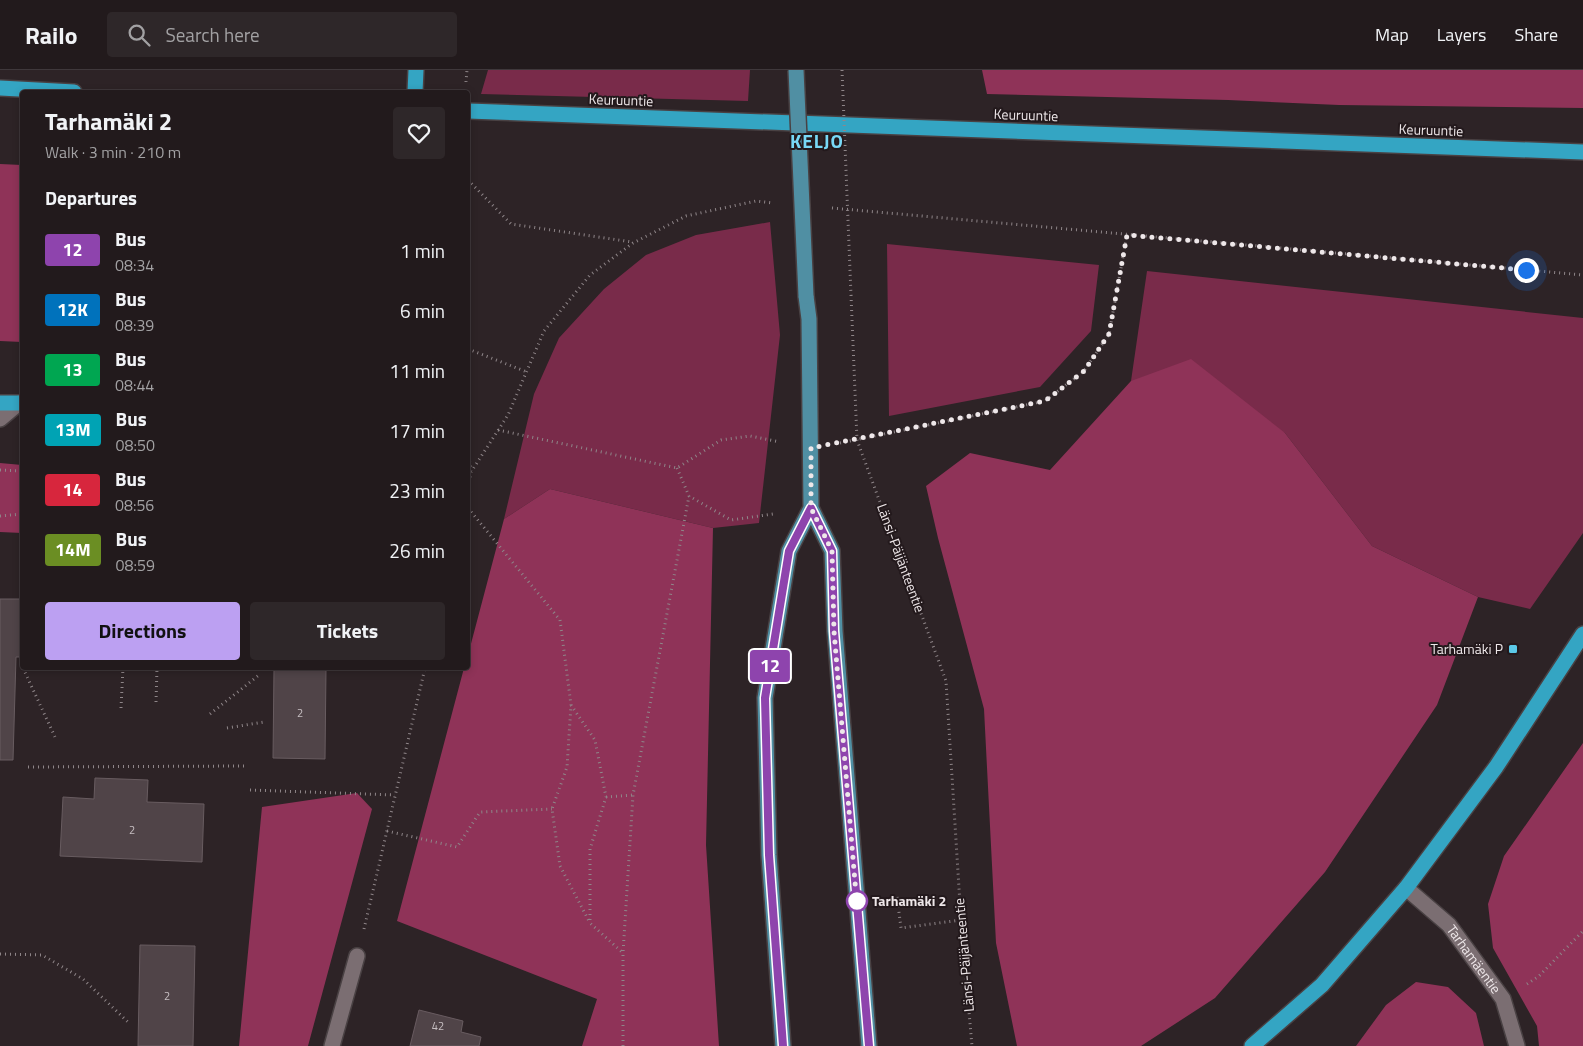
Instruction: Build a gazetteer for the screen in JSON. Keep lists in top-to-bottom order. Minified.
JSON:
{"streets":{"highway":["Keuruuntie"],"street":["Tarhamäentie"],"path":["Länsi-Päijänteentie"]},"districts":["KELJO"],"places":{"transit":["Tarhamäki P"],"other":["Tarhamäki 2"]},"lines":["bus line 12"],"house_numbers":["2","2","2","42"],"page":{"header":"Railo","search":"Search here","nav":["Map","Layers","Share"],"on_map":"12","heading":[["Tarhamäki 2","Walk · 3 min · 210 m"],"Departures"],"list":[{"mark":"12","name":"Bus","note":"08:34","value":"1 min"},{"mark":"12K","name":"Bus","note":"08:39","value":"6 min"},{"mark":"13","name":"Bus","note":"08:44","value":"11 min"},{"mark":"13M","name":"Bus","note":"08:50","value":"17 min"},{"mark":"14","name":"Bus","note":"08:56","value":"23 min"},{"mark":"14M","name":"Bus","note":"08:59","value":"26 min"}],"buttons":["Directions","Tickets"]}}
